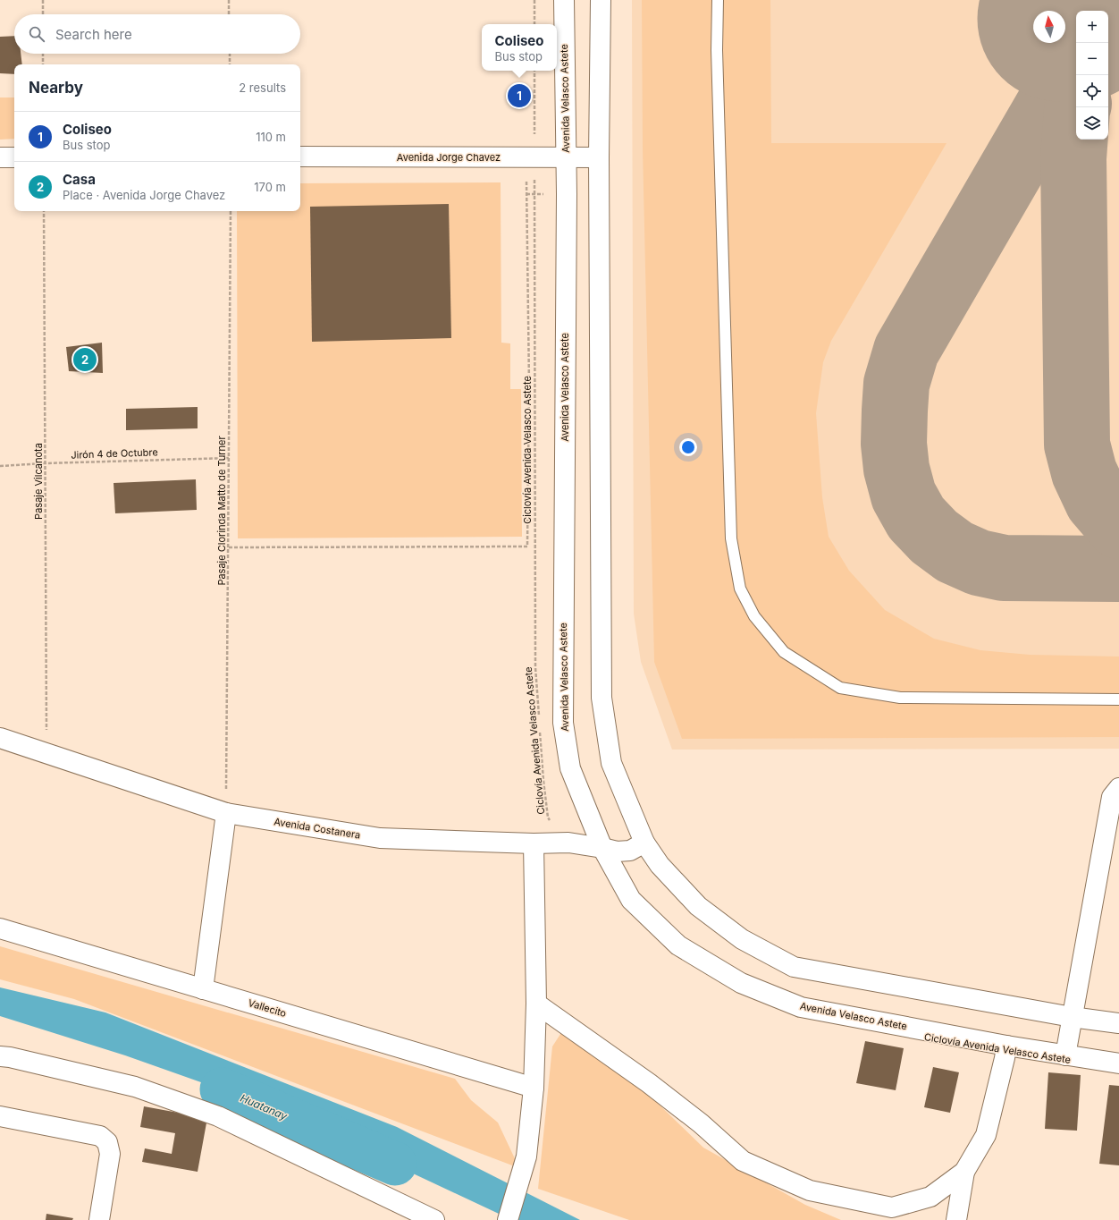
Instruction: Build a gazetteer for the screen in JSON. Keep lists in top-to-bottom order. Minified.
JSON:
{"streets":{"main road":["Avenida Velasco Astete","Avenida Jorge Chavez","Avenida Costanera","Vallecito"],"path":["Ciclovía Avenida Velasco Astete","Jirón 4 de Octubre","Pasaje Vilcanota","Pasaje Clorinda Matto de Turner"]},"crossings":[["Avenida Velasco Astete","Avenida Jorge Chavez"],["Avenida Velasco Astete","Avenida Costanera"],["Avenida Jorge Chavez","Ciclovía Avenida Velasco Astete"],["Ciclovía Avenida Velasco Astete","Avenida Costanera"],["Jirón 4 de Octubre","Pasaje Vilcanota"],["Jirón 4 de Octubre","Pasaje Clorinda Matto de Turner"],["Pasaje Vilcanota","Avenida Costanera"],["Pasaje Clorinda Matto de Turner","Avenida Costanera"]],"water":["Huatanay"],"north":"top","page":{"map_buttons":["+","−"],"search":"Search here","popup":["Coliseo","Bus stop"],"heading":["Nearby","2 results"],"pins":["1","2"],"list":[{"mark":"1","name":"Coliseo","note":"Bus stop","value":"110 m"},{"mark":"2","name":"Casa","note":"Place · Avenida Jorge Chavez","value":"170 m"}]}}
